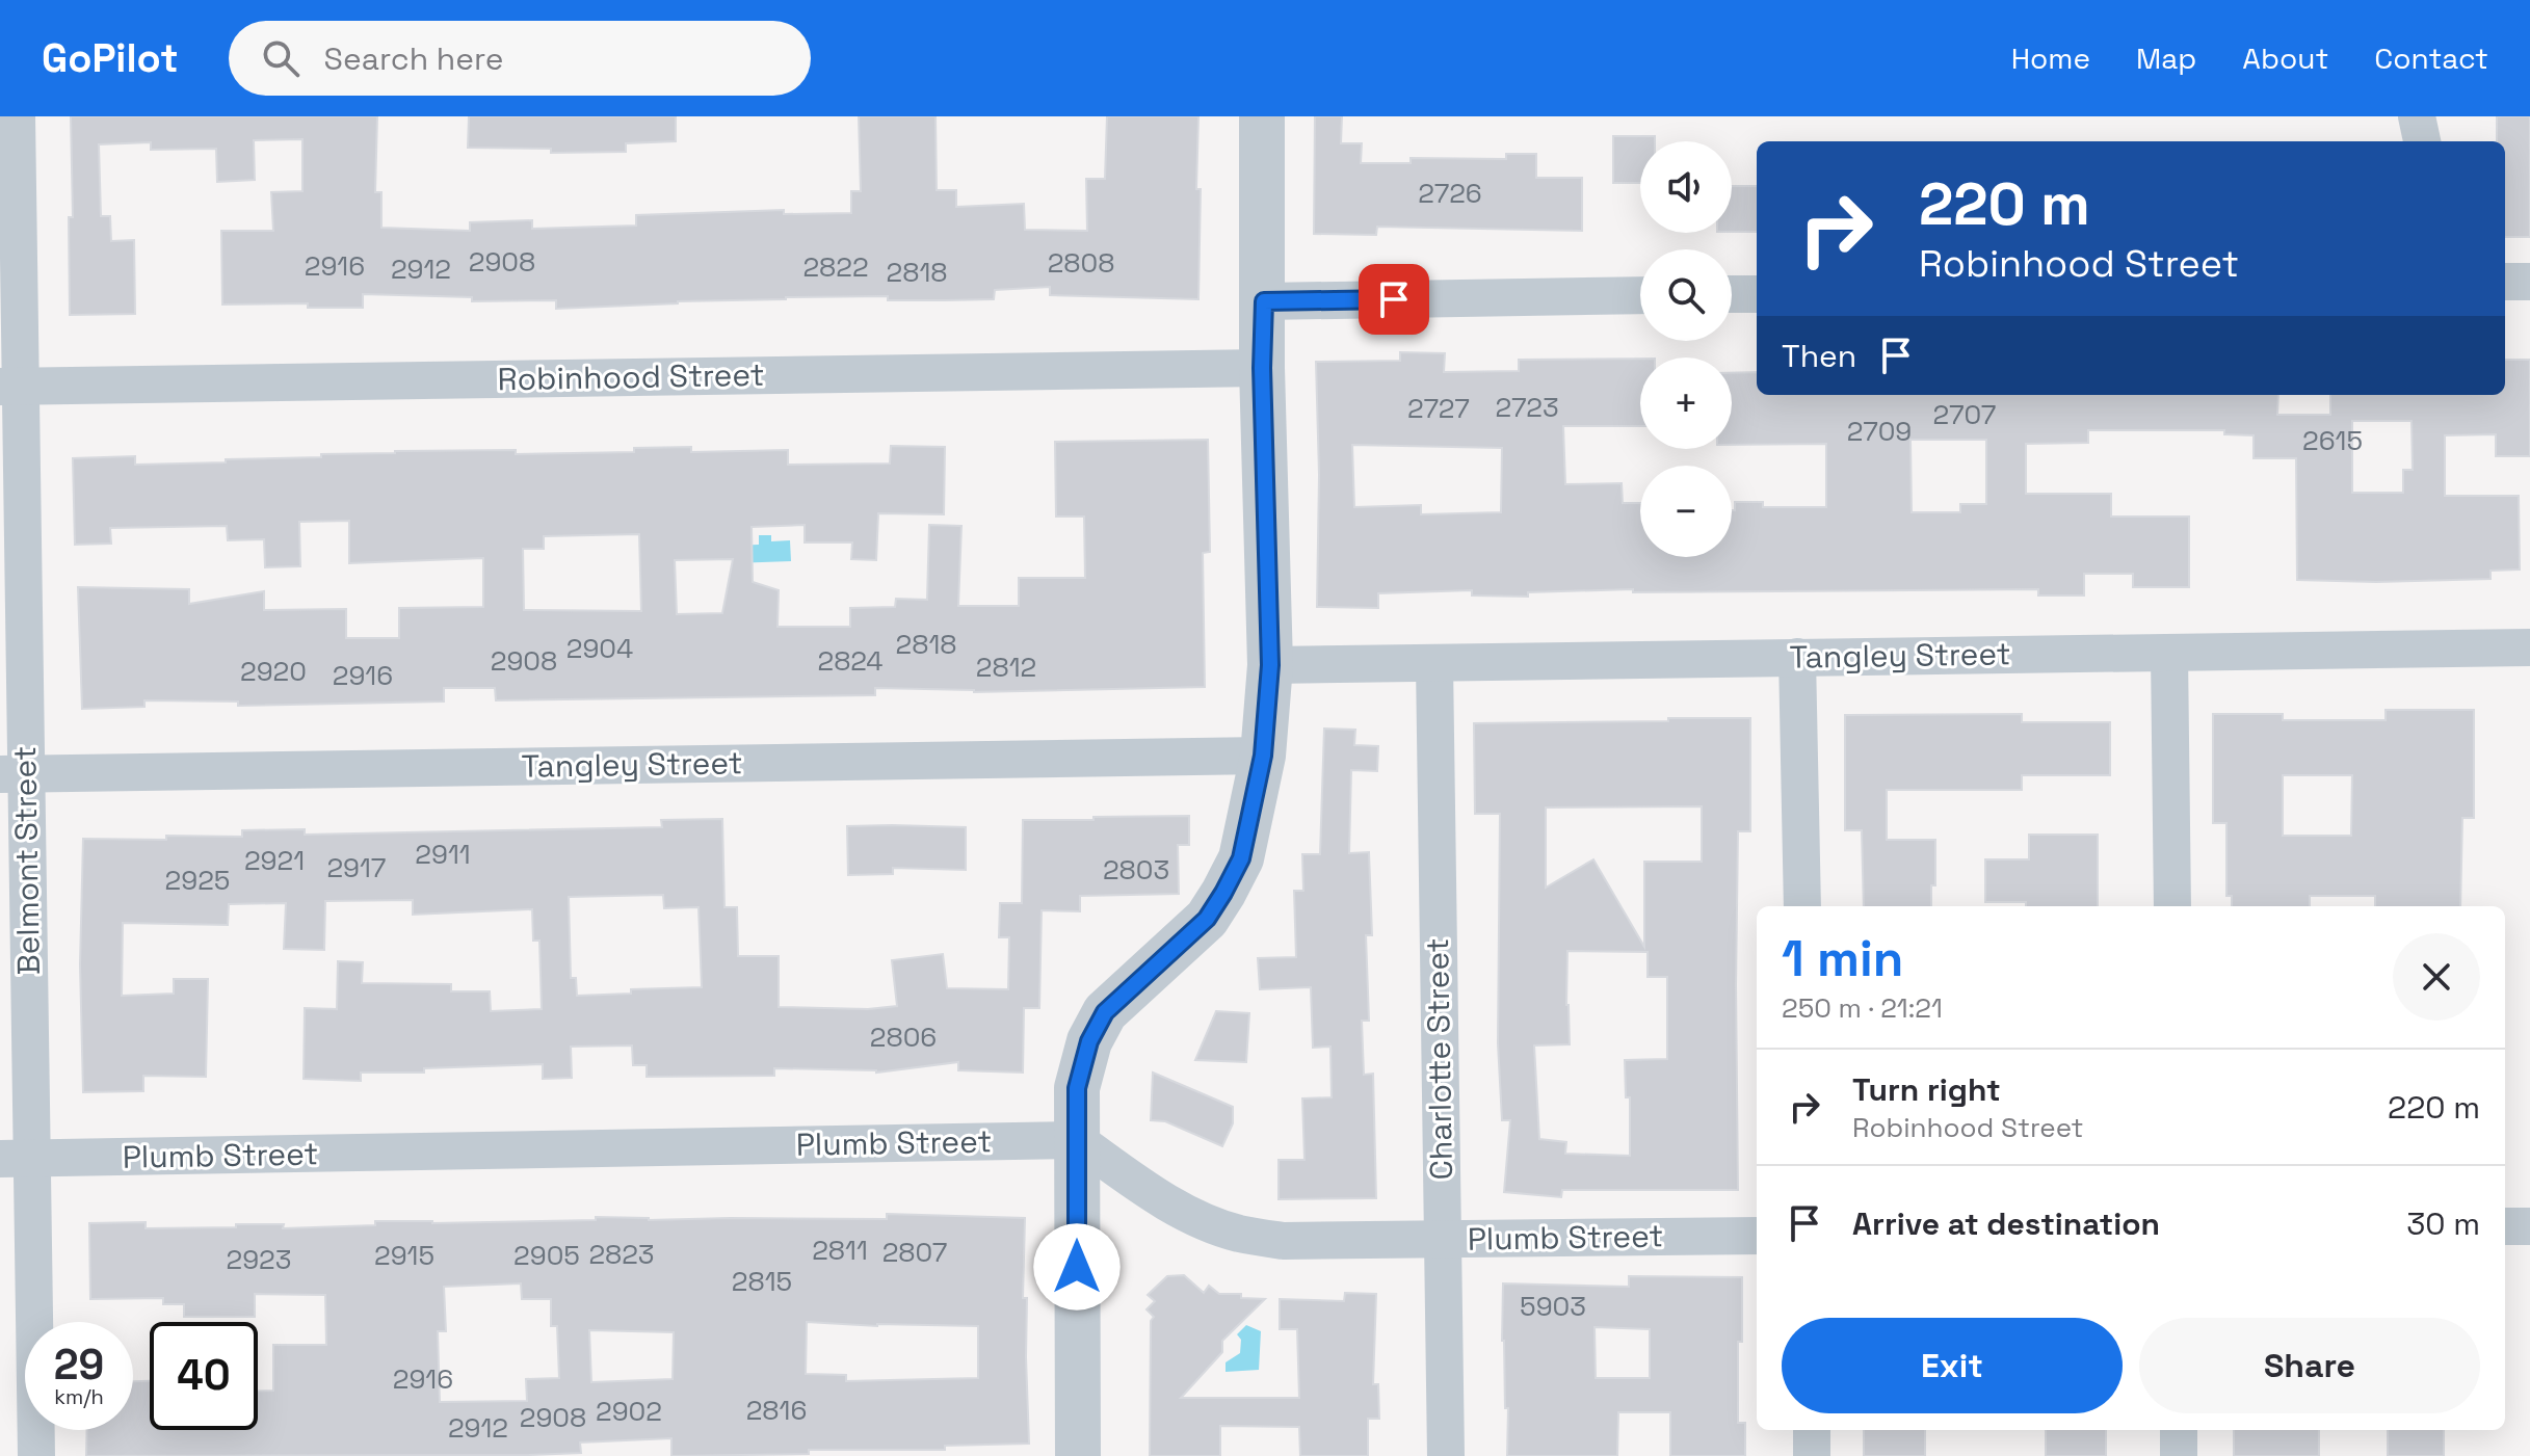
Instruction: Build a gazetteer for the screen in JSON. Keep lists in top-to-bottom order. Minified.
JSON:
{"streets":{"street":["Robinhood Street","Tangley Street","Belmont Street","Charlotte Street","Plumb Street"]},"crossings":[["Robinhood Street","Belmont Street"],["Tangley Street","Belmont Street"],["Tangley Street","Charlotte Street"],["Belmont Street","Plumb Street"],["Charlotte Street","Plumb Street"]],"house_numbers":["2726","2908","2808","2916","2822","2912","2818","2723","2727","2707","2709","2615","2818","2904","2908","2824","2812","2920","2916","2911","2921","2917","2803","2925","2806","2811","2807","2823","2915","2905","2923","2815","5903","2916","2816","2902","2908","2912"],"page":{"header":"GoPilot","search":"Search here","nav":["Home","Map","About","Contact"],"map_buttons":["+","−"],"turn":["220 m","Robinhood Street"],"then":"Then","heading":["1 min","250 m · 21:21"],"list":[{"name":"Turn right","note":"Robinhood Street","value":"220 m"},{"name":"Arrive at destination","value":"30 m"}],"buttons":["Exit","Share"],"speed":"29 km/h","limit":"40"}}
